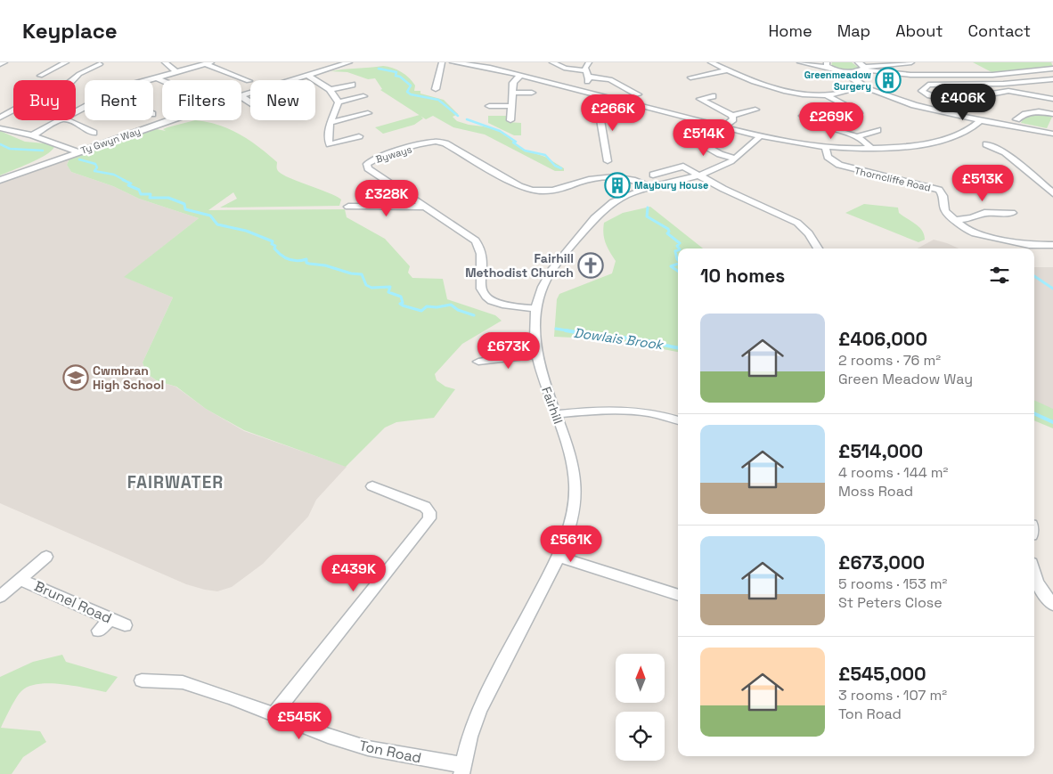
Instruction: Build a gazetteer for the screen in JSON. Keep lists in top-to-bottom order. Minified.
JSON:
{"streets":{"street":["Ty Gwyn Way","Byways","Thorncliffe Road","Fairhill","Brunel Road","Ton Road"]},"crossings":[["Byways","Fairhill"],["Fairhill","Ton Road"]],"districts":["FAIRWATER"],"water":["Dowlais Brook"],"places":{"building":["Greenmeadow Surgery","Maybury House"],"church":["Fairhill Methodist Church"],"school or university":["Cwmbran High School"]},"north":"top","page":{"header":"Keyplace","nav":["Home","Map","About","Contact"],"chip":["Buy","Rent","Filters","New"],"price":["£406K","£266K","£269K","£514K","£513K","£328K","£673K","£561K","£439K","£545K"],"heading":"10 homes","list":[{"name":"£406,000","note":"2 rooms · 76 m² · Green Meadow Way"},{"name":"£514,000","note":"4 rooms · 144 m² · Moss Road"},{"name":"£673,000","note":"5 rooms · 153 m² · St Peters Close"},{"name":"£545,000","note":"3 rooms · 107 m² · Ton Road"}]}}
